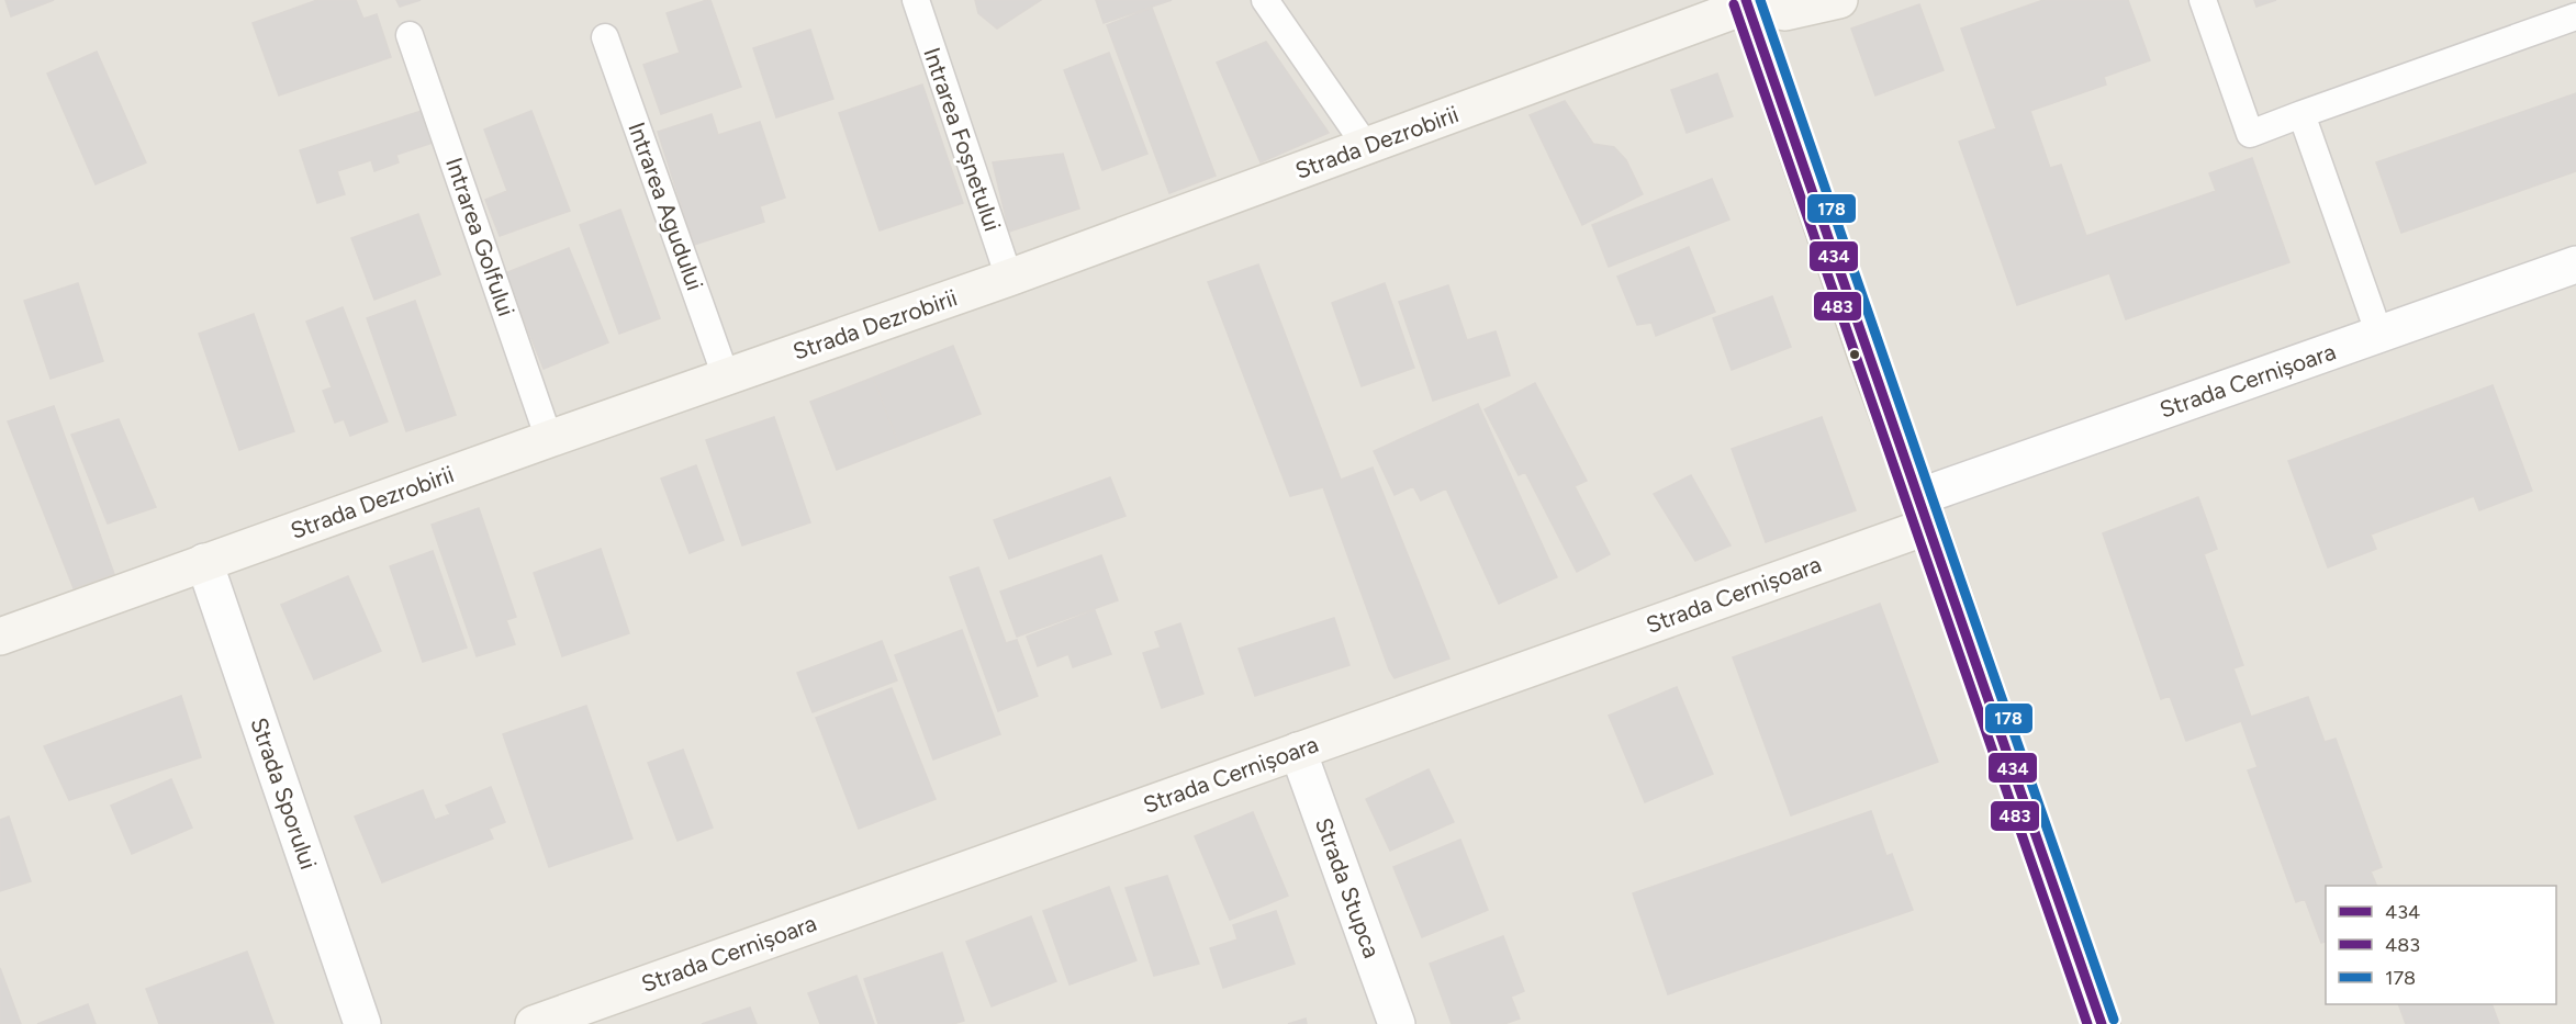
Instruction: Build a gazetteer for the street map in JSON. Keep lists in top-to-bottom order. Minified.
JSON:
{"streets":{"street":["Strada Dezrobirii","Strada Cernișoara","Strada Sporului","Strada Stupca"],"lane":["Intrarea Foșnetului","Intrarea Agudului","Intrarea Golfului"]},"crossings":[["Intrarea Foșnetului","Strada Dezrobirii"],["Strada Dezrobirii","Intrarea Agudului"],["Strada Dezrobirii","Intrarea Golfului"],["Strada Dezrobirii","Strada Sporului"],["Strada Cernișoara","Strada Stupca"]],"lines":["transit line 434","transit line 178","transit line 483"],"legend":["434","483","178"]}
